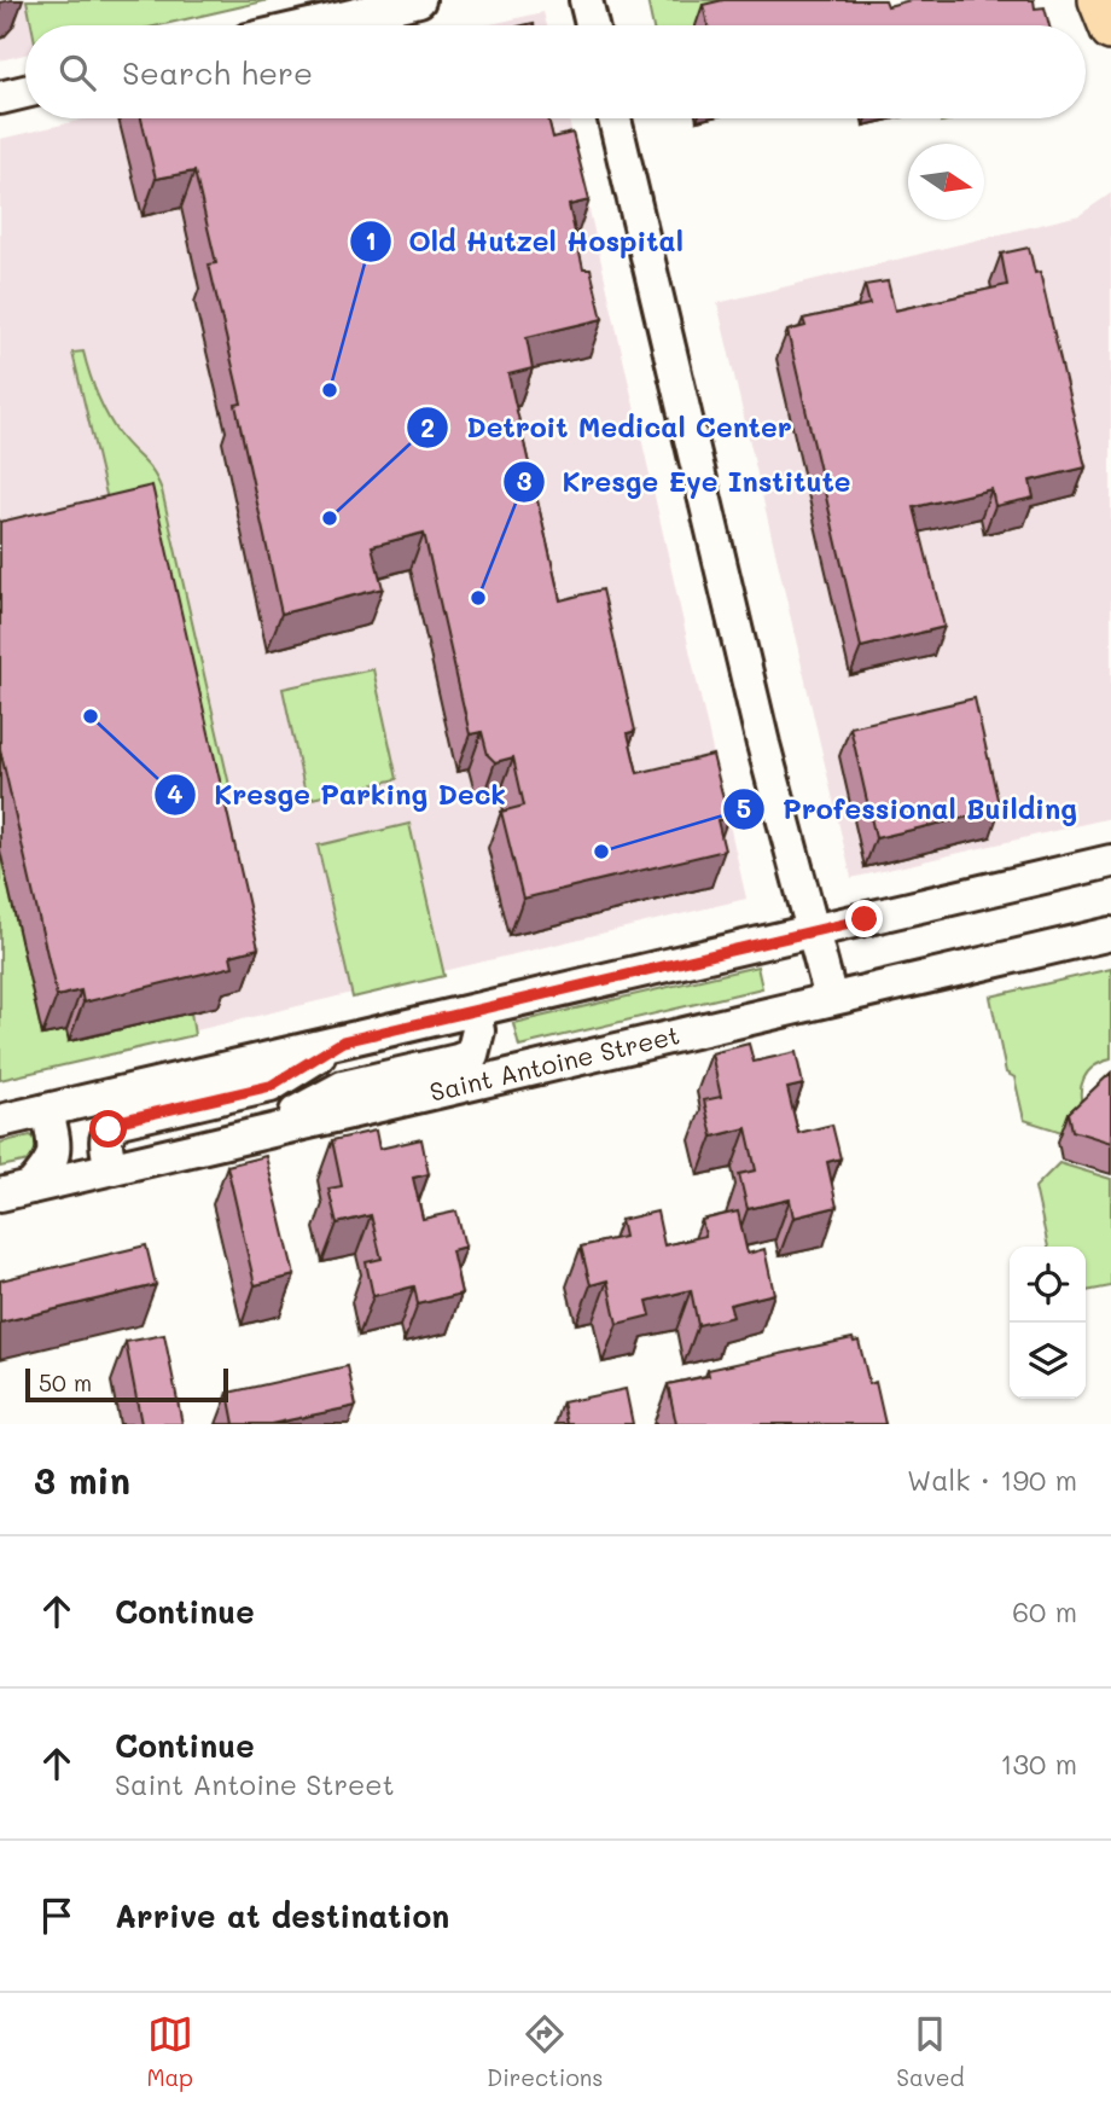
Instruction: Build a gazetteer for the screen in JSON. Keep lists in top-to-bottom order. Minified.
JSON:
{"streets":{"street":["Saint Antoine Street"]},"places":["Old Hutzel Hospital","Detroit Medical Center","Kresge Eye Institute","Kresge Parking Deck","Professional Building"],"scale_bar":"50 m","north":"right","page":{"search":"Search here","scale":"50 m","heading":["3 min","Walk · 190 m"],"list":[["Continue","60 m"],["Continue","Saint Antoine Street","130 m"],"Arrive at destination"],"nav":["Map","Directions","Saved"]}}
